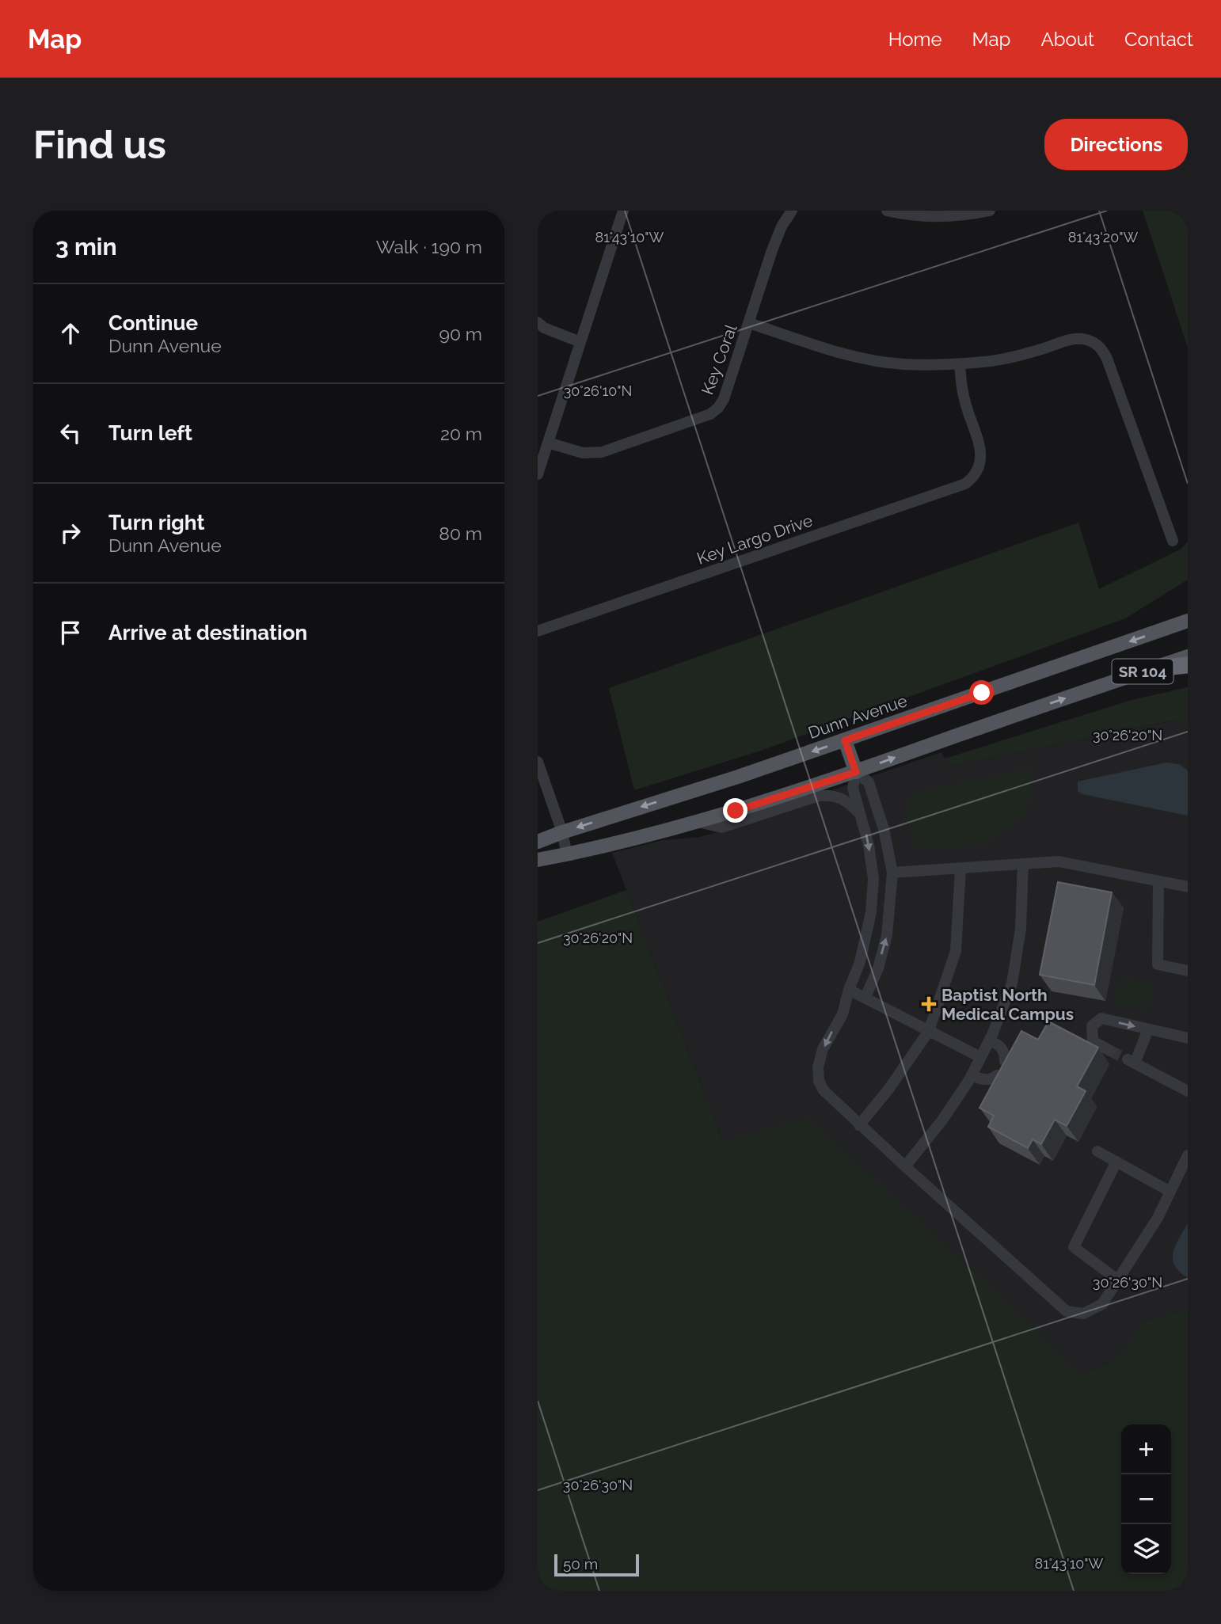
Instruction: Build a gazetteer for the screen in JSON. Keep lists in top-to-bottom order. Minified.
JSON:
{"streets":{"main road":["SR 104","Dunn Avenue"],"street":["Key Coral","Key Largo Drive"]},"crossings":[["Key Coral","Key Largo Drive"]],"places":{"health":["Baptist North Medical Campus"]},"scale_bar":"50 m","page":{"header":"Map","nav":["Home","Map","About","Contact"],"buttons":"Directions","title":"Find us","heading":["3 min","Walk · 190 m"],"list":[["Continue","Dunn Avenue","90 m"],["Turn left","20 m"],["Turn right","Dunn Avenue","80 m"],"Arrive at destination"],"map_buttons":["+","−"],"scale":"50 m"},"coordinates":["81°43'10\"W","81°43'20\"W","30°26'10\"N","30°26'20\"N","30°26'30\"N"]}
